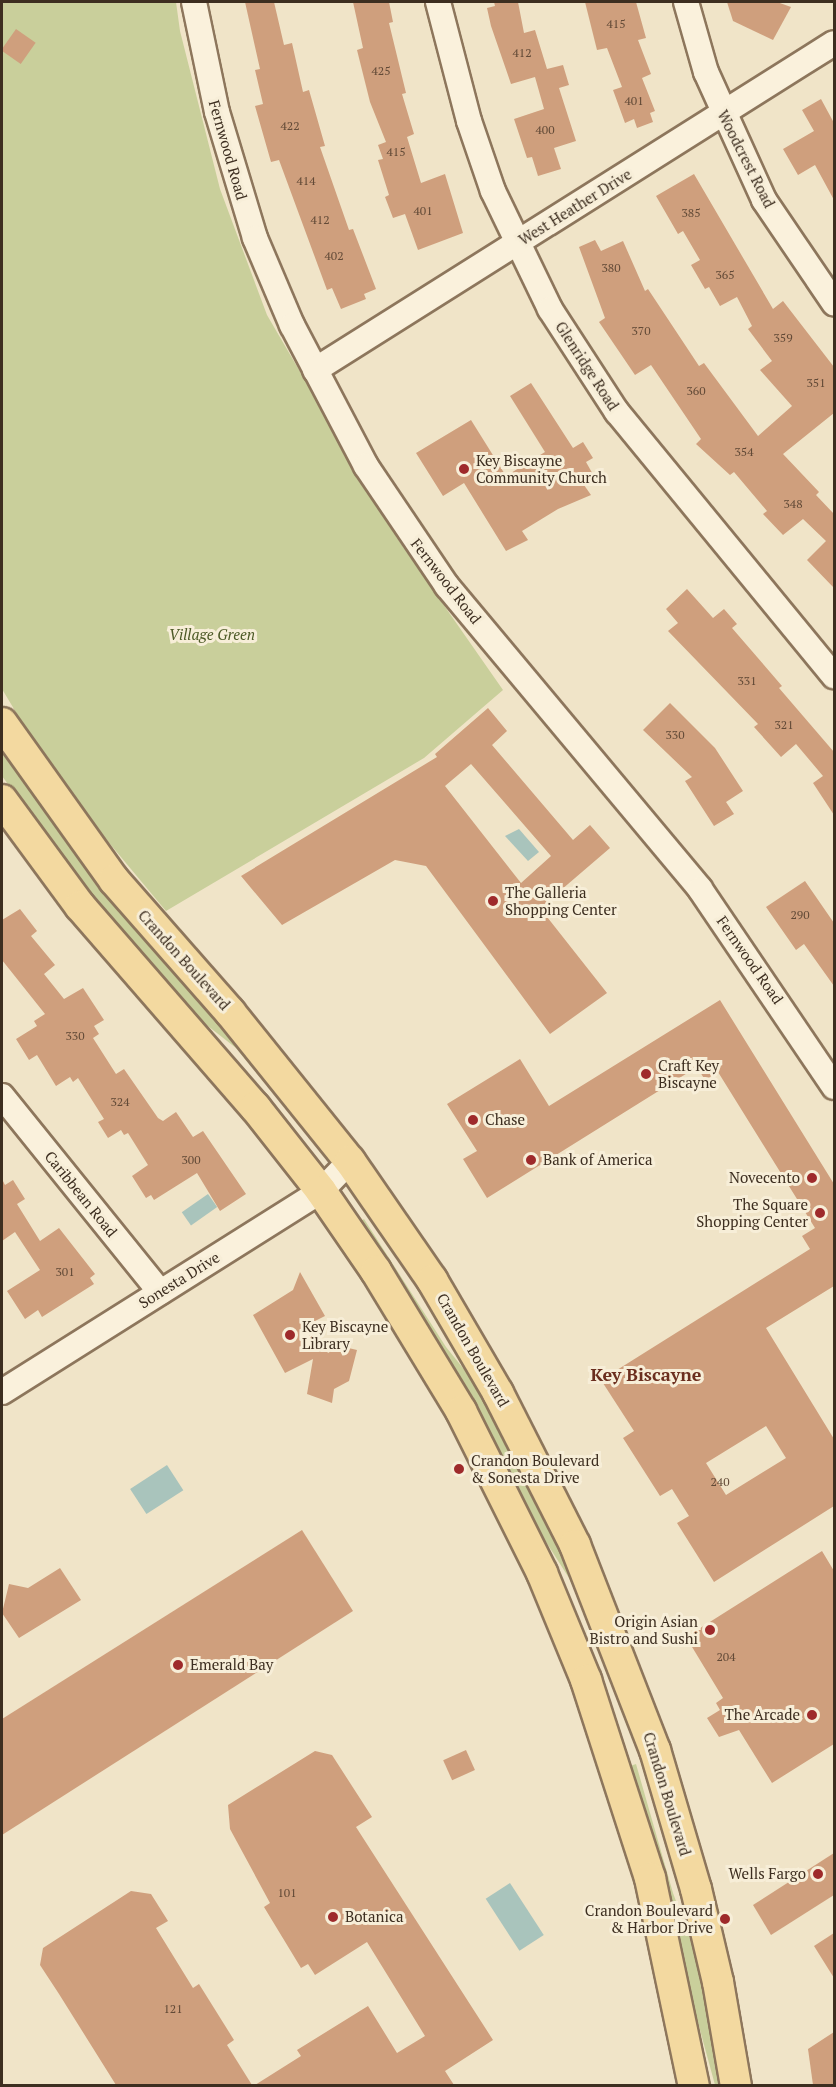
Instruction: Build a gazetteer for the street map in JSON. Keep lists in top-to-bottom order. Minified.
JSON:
{"streets":{"main road":["Crandon Boulevard"],"street":["Fernwood Road","Woodcrest Road","West Heather Drive","Glenridge Road","Caribbean Road","Sonesta Drive"]},"crossings":[["Fernwood Road","West Heather Drive"],["Woodcrest Road","West Heather Drive"],["West Heather Drive","Glenridge Road"],["Crandon Boulevard","Sonesta Drive"],["Caribbean Road","Sonesta Drive"]],"districts":["Key Biscayne"],"parks":["Village Green"],"places":["Key Biscayne Community Church","The Galleria Shopping Center","Craft Key Biscayne","Chase","Bank of America","Novecento","The Square Shopping Center","Key Biscayne Library","Crandon Boulevard & Sonesta Drive","Origin Asian Bistro and Sushi","Emerald Bay","The Arcade","Wells Fargo","Botanica","Crandon Boulevard & Harbor Drive"],"house_numbers":["415","412","425","401","422","400","415","414","401","385","412","402","380","365","370","359","351","360","354","348","331","321","330","290","330","324","300","301","240","204","101","121"]}
